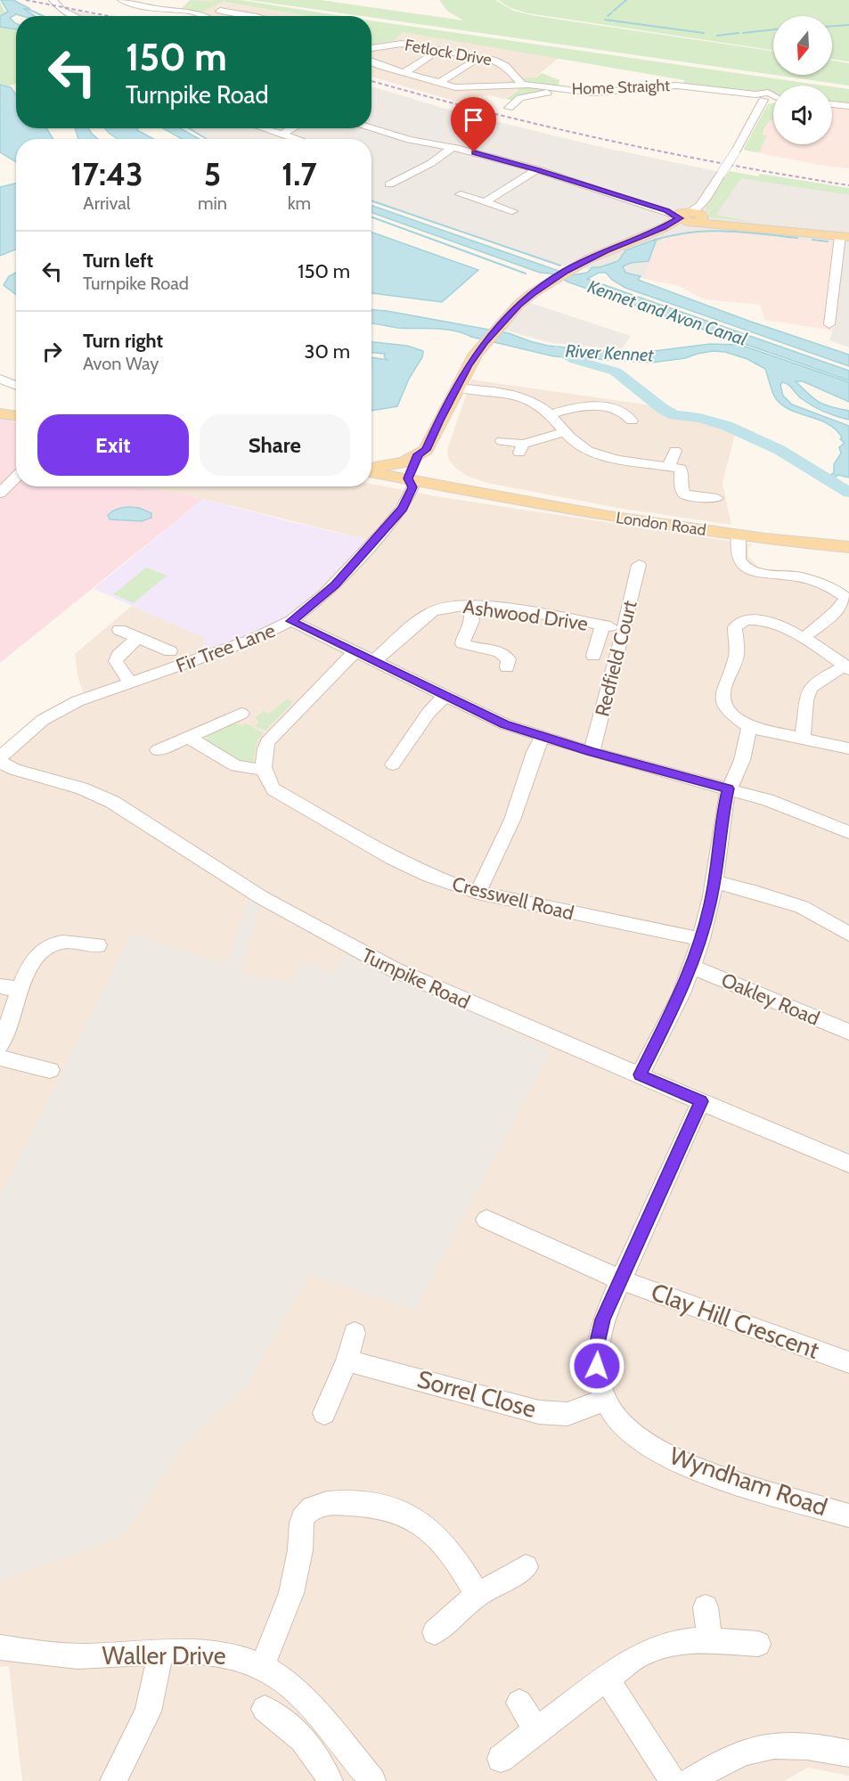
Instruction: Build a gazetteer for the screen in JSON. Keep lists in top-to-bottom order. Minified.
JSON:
{"streets":{"main road":["London Road"],"street":["Fetlock Drive","Home Straight","Ashwood Drive","Fir Tree Lane","Redfield Court","Cresswell Road","Turnpike Road","Oakley Road","Clay Hill Crescent","Sorrel Close","Wyndham Road","Waller Drive"]},"crossings":[["Fetlock Drive","Home Straight"],["London Road","Fir Tree Lane"],["Turnpike Road","Wyndham Road"],["Clay Hill Crescent","Wyndham Road"],["Sorrel Close","Wyndham Road"]],"water":["Kennet and Avon Canal","River Kennet"],"north":"bottom","page":{"turn":["150 m","Turnpike Road"],"eta":["17:43","Arrival","5","min","1.7","km"],"list":[{"name":"Turn left","note":"Turnpike Road","value":"150 m"},{"name":"Turn right","note":"Avon Way","value":"30 m"}],"buttons":["Exit","Share"]}}
